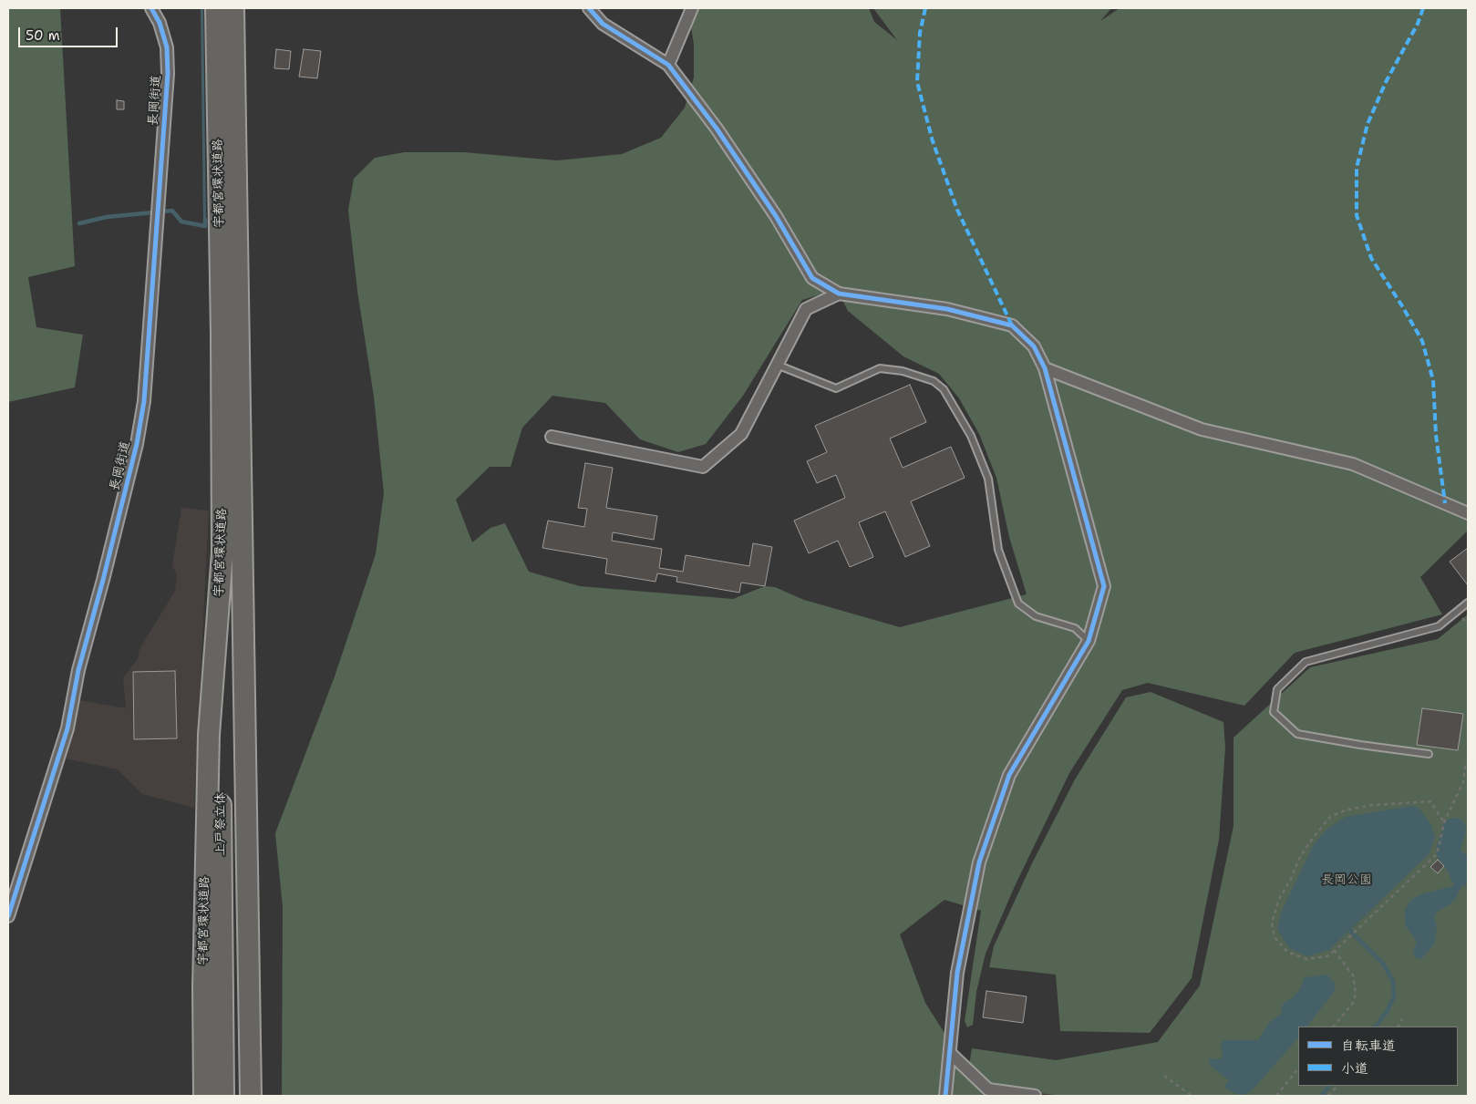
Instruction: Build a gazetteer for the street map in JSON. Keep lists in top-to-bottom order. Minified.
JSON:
{"streets":{"highway":["宇都宮環状道路","上戸祭立体"],"street":["長岡街道"]},"crossings":[["宇都宮環状道路","上戸祭立体"]],"parks":["長岡公園"],"legend":["自転車道","小道"],"scale_bar":"50 m"}
